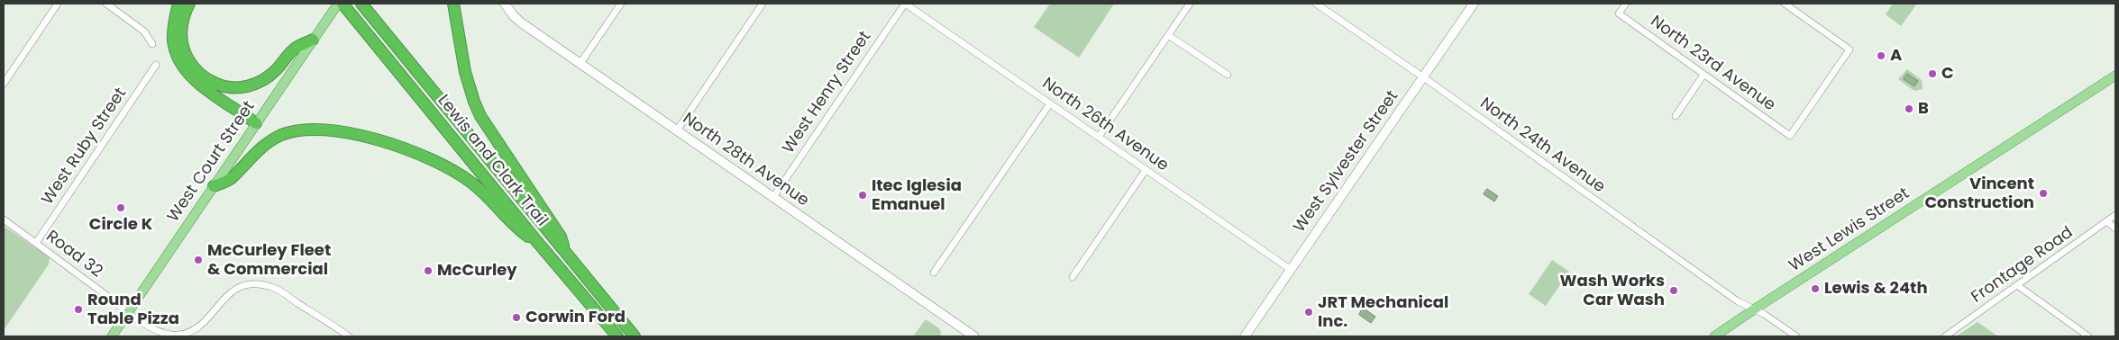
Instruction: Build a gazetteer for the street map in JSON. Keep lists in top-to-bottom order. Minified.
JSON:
{"streets":{"highway":["Lewis and Clark Trail"],"main road":["West Court Street","West Lewis Street"],"street":["North 23rd Avenue","West Henry Street","North 26th Avenue","North 24th Avenue","West Ruby Street","North 28th Avenue","West Sylvester Street","Road 32","Frontage Road"]},"crossings":[["West Henry Street","North 26th Avenue"],["West Henry Street","North 28th Avenue"],["North 26th Avenue","West Sylvester Street"],["North 24th Avenue","West Sylvester Street"],["North 24th Avenue","West Lewis Street"],["West Ruby Street","Road 32"],["West Court Street","Road 32"]],"places":["A","C","B","Vincent Construction","Itec Iglesia Emanuel","Circle K","McCurley Fleet & Commercial","McCurley","Lewis & 24th","Wash Works Car Wash","Round Table Pizza","JRT Mechanical Inc.","Corwin Ford"]}
